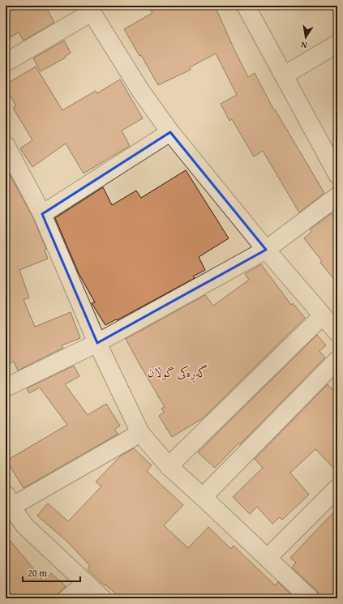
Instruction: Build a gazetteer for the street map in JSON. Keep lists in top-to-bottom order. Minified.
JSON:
{"districts":["گەڕەکی گوڵان"],"scale_bar":"20 m","north":"bottom"}
